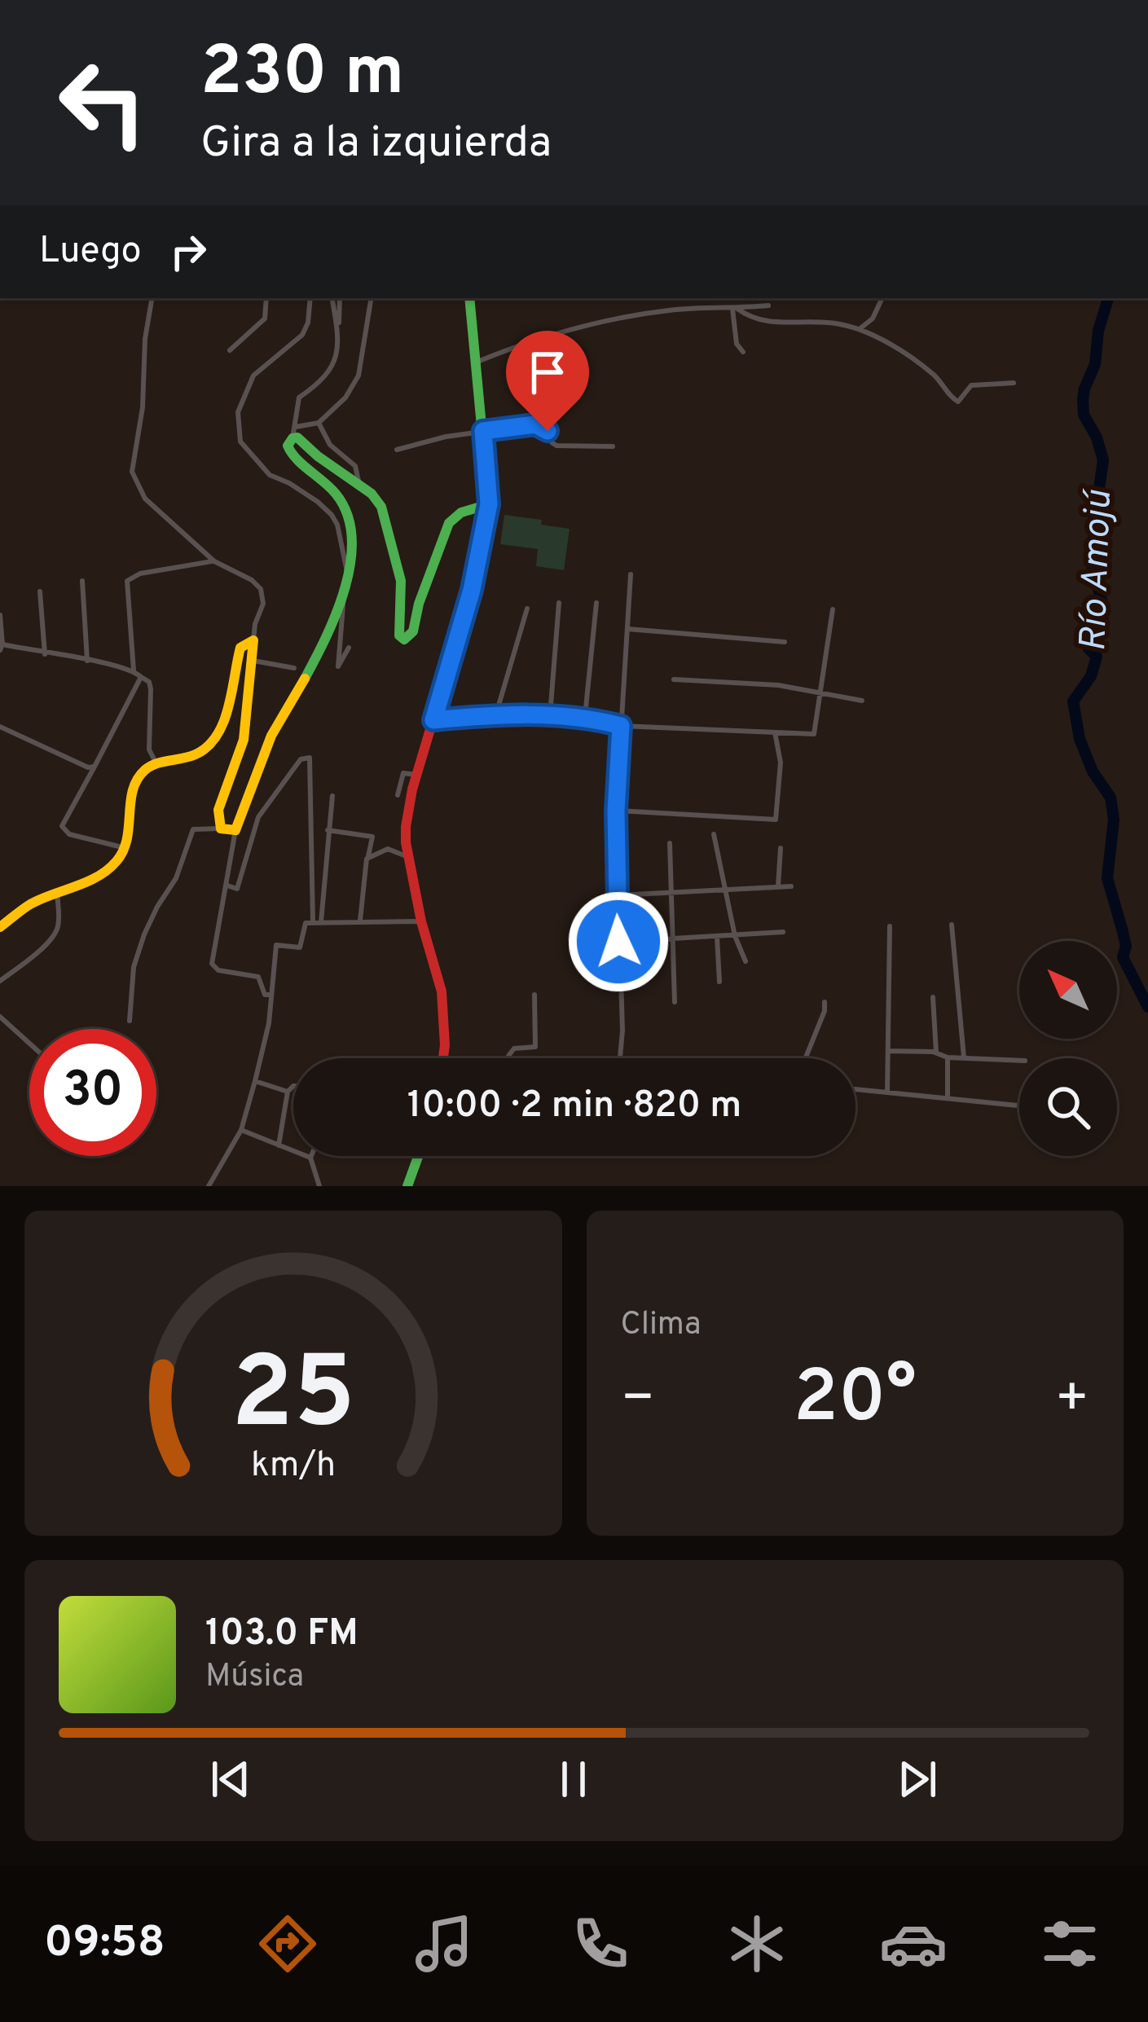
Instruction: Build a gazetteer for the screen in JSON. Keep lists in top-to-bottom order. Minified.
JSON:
{"water":["Río Amojú"],"north":"top left","page":{"turn":["230 m","Gira a la izquierda"],"then":"Luego","limit":"30","trip":"10:00 · 2 min · 820 m","tile":"Clima","heat":["−","20°","+"],"song":["103.0 FM","Música"],"tabs":"09:58","gauge":["25","km/h"]}}
